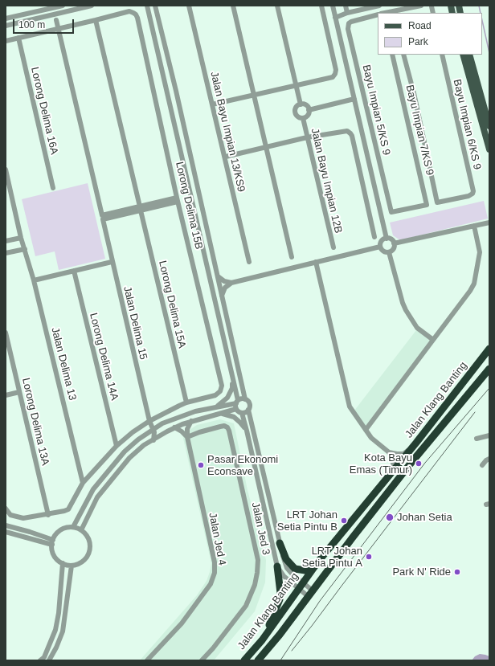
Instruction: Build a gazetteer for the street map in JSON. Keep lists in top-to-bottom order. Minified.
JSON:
{"streets":{"highway":["Jalan Klang Banting"],"street":["Bayu Impian 5/KS 9","Lorong Delima 16A","Bayu Impian 6/KS 9","Bayu Impian 7/KS 9","Jalan Bayu Impian 13/KS9","Jalan Bayu Impian 12B","Lorong Delima 15B","Lorong Delima 15A","Jalan Delima 15","Lorong Delima 14A","Jalan Delima 13","Lorong Delima 13A","Jalan Jed 3","Jalan Jed 4"]},"crossings":[["Lorong Delima 15B","Lorong Delima 15A"],["Jalan Jed 3","Jalan Jed 4"]],"places":["Kota Bayu Emas (Timur)","Pasar Ekonomi Econsave","Johan Setia","LRT Johan Setia Pintu B","LRT Johan Setia Pintu A","Park N' Ride"],"legend":["Road","Park"],"scale_bar":"100 m"}
